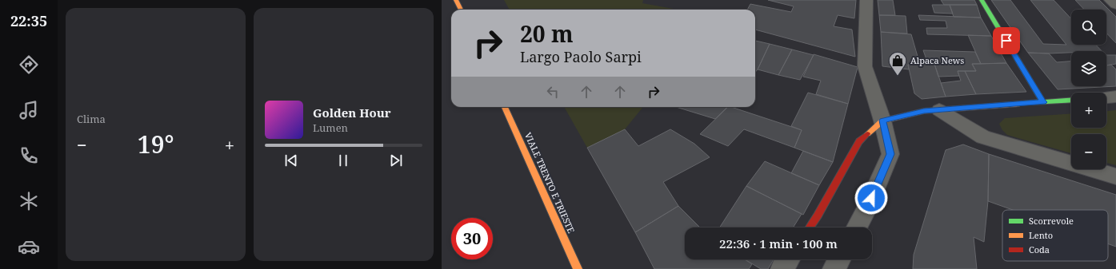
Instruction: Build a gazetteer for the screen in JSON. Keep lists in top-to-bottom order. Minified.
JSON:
{"streets":{"street":["VIALE TRENTO E TRIESTE"]},"places":{"shop":["Alpaca News"]},"legend":["Scorrevole","Lento","Coda"],"page":{"tabs":"22:35","tile":"Clima","map_buttons":["+","−"],"turn":["20 m","Largo Paolo Sarpi"],"song":["Golden Hour","Lumen"],"heat":["−","19°","+"],"limit":"30","trip":"22:36 · 1 min · 100 m"}}
